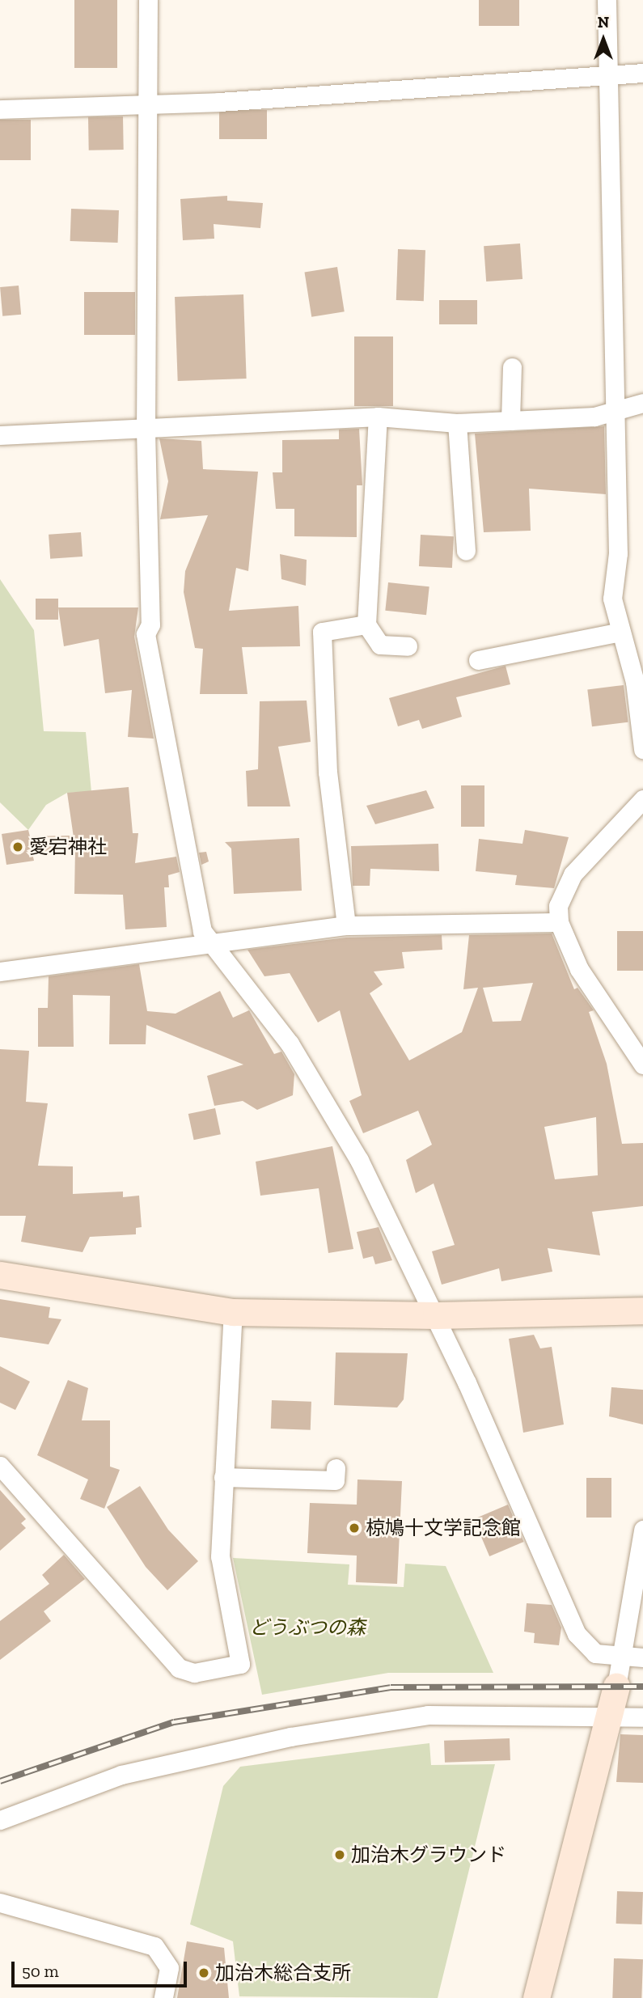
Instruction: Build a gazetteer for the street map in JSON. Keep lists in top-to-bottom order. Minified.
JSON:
{"parks":["どうぶつの森"],"places":["愛宕神社","椋鳩十文学記念館","加治木グラウンド","加治木総合支所"],"scale_bar":"50 m","north":"top"}
